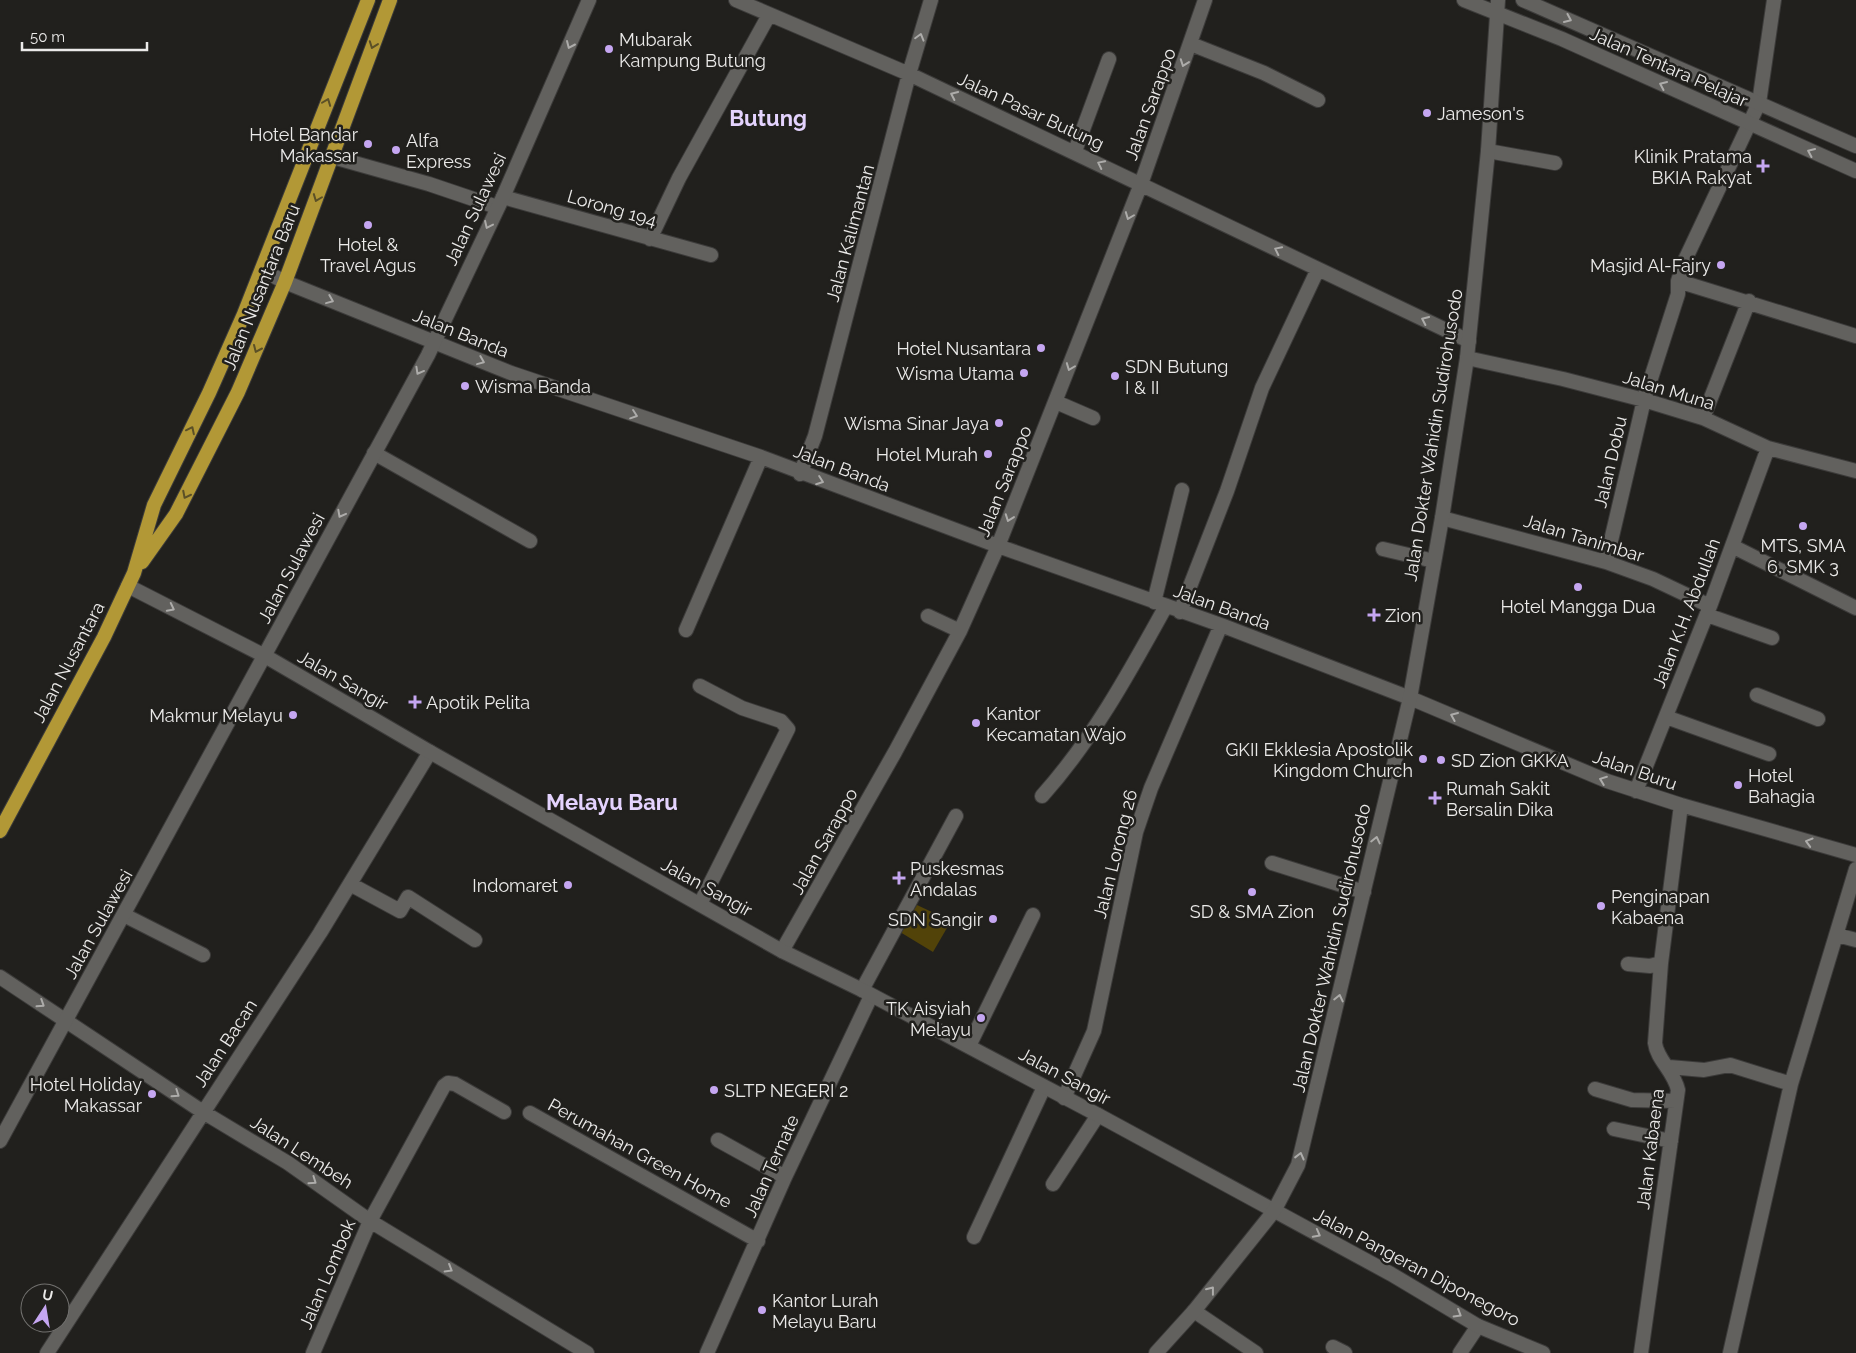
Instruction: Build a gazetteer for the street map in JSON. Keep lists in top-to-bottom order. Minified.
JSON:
{"streets":{"highway":["Jalan Nusantara Baru","Jalan Nusantara"],"street":["Jalan Tentara Pelajar","Jalan Sarappo","Jalan Pasar Butung","Lorong 194","Jalan Sulawesi","Jalan Kalimantan","Jalan Banda","Jalan Muna","Jalan Dokter Wahidin Sudirohusodo","Jalan Dobu","Jalan Tanimbar","Jalan K.H. Abdullah","Jalan Sangir","Jalan Buru","Jalan Lorong 26","Jalan Bacan","Jalan Kabaena","Jalan Lembeh","Perumahan Green Home","Jalan Ternate","Jalan Pangeran Diponegoro","Jalan Lombok"]},"crossings":[["Jalan Tentara Pelajar","Jalan Dokter Wahidin Sudirohusodo"],["Jalan Tentara Pelajar","Jalan Dobu"],["Jalan Sarappo","Jalan Pasar Butung"],["Jalan Sarappo","Jalan Banda"],["Jalan Sarappo","Jalan Sangir"],["Jalan Pasar Butung","Jalan Kalimantan"],["Jalan Pasar Butung","Jalan Dokter Wahidin Sudirohusodo"],["Lorong 194","Jalan Sulawesi"],["Lorong 194","Jalan Nusantara Baru"],["Jalan Sulawesi","Jalan Banda"],["Jalan Sulawesi","Jalan Sangir"],["Jalan Sulawesi","Jalan Lembeh"],["Jalan Kalimantan","Jalan Banda"],["Jalan Nusantara Baru","Jalan Banda"],["Jalan Nusantara Baru","Jalan Nusantara"],["Jalan Banda","Jalan Dokter Wahidin Sudirohusodo"],["Jalan Banda","Jalan Buru"],["Jalan Banda","Jalan Lorong 26"],["Jalan Muna","Jalan Dokter Wahidin Sudirohusodo"],["Jalan Muna","Jalan Dobu"],["Jalan Muna","Jalan K.H. Abdullah"],["Jalan Dokter Wahidin Sudirohusodo","Jalan Tanimbar"],["Jalan Dokter Wahidin Sudirohusodo","Jalan Sangir"],["Jalan Dokter Wahidin Sudirohusodo","Jalan Buru"],["Jalan Dokter Wahidin Sudirohusodo","Jalan Pangeran Diponegoro"],["Jalan Dobu","Jalan Tanimbar"],["Jalan Tanimbar","Jalan K.H. Abdullah"],["Jalan K.H. Abdullah","Jalan Buru"],["Jalan Nusantara","Jalan Sangir"],["Jalan Sangir","Jalan Lorong 26"],["Jalan Sangir","Jalan Bacan"],["Jalan Sangir","Jalan Ternate"],["Jalan Sangir","Jalan Pangeran Diponegoro"],["Jalan Buru","Jalan Kabaena"],["Jalan Bacan","Jalan Lembeh"],["Jalan Lembeh","Jalan Lombok"],["Perumahan Green Home","Jalan Ternate"]],"one_way":["Jalan Sarappo","Jalan Pasar Butung","Jalan Sulawesi","Jalan Banda","Jalan Dokter Wahidin Sudirohusodo","Jalan Buru","Jalan Lembeh","Jalan Pangeran Diponegoro"],"districts":["Butung","Melayu Baru"],"places":{"other":["Mubarak Kampung Butung","Jameson's","Hotel Bandar Makassar","Alfa Express","Hotel & Travel Agus","Masjid Al-Fajry","Hotel Nusantara","Wisma Utama","SDN Butung I & II","Wisma Banda","Wisma Sinar Jaya","Hotel Murah","MTS, SMA 6, SMK 3","Hotel Mangga Dua","Makmur Melayu","Kantor Kecamatan Wajo","GKII Ekklesia Apostolik Kingdom Church","SD Zion GKKA","Hotel Bahagia","Indomaret","SD & SMA Zion","Penginapan Kabaena","SDN Sangir","TK Aisyiah Melayu","SLTP NEGERI 2","Hotel Holiday Makassar","Kantor Lurah Melayu Baru"],"health":["Klinik Pratama BKIA Rakyat","Zion","Apotik Pelita","Rumah Sakit Bersalin Dika","Puskesmas Andalas"]},"scale_bar":"50 m","north":"top"}
